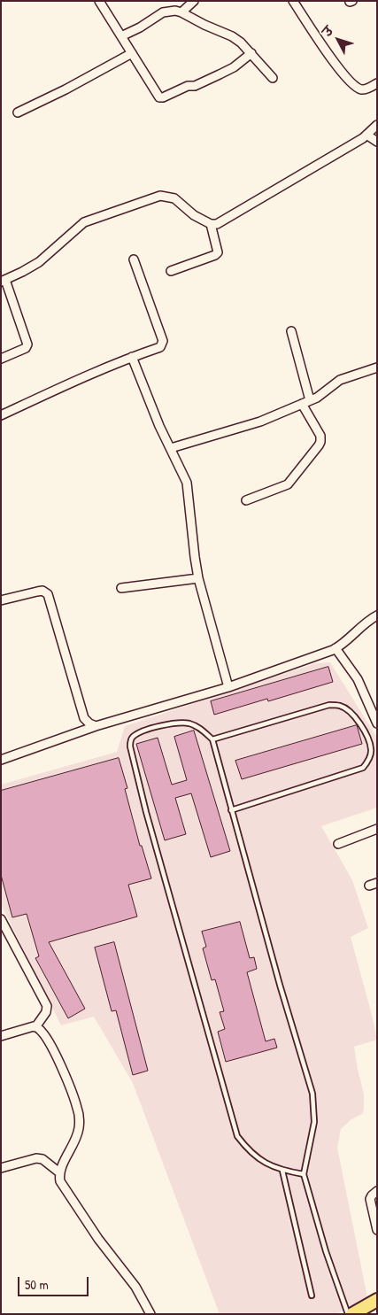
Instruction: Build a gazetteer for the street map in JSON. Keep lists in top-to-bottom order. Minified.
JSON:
{"scale_bar":"50 m","north":"top left"}
